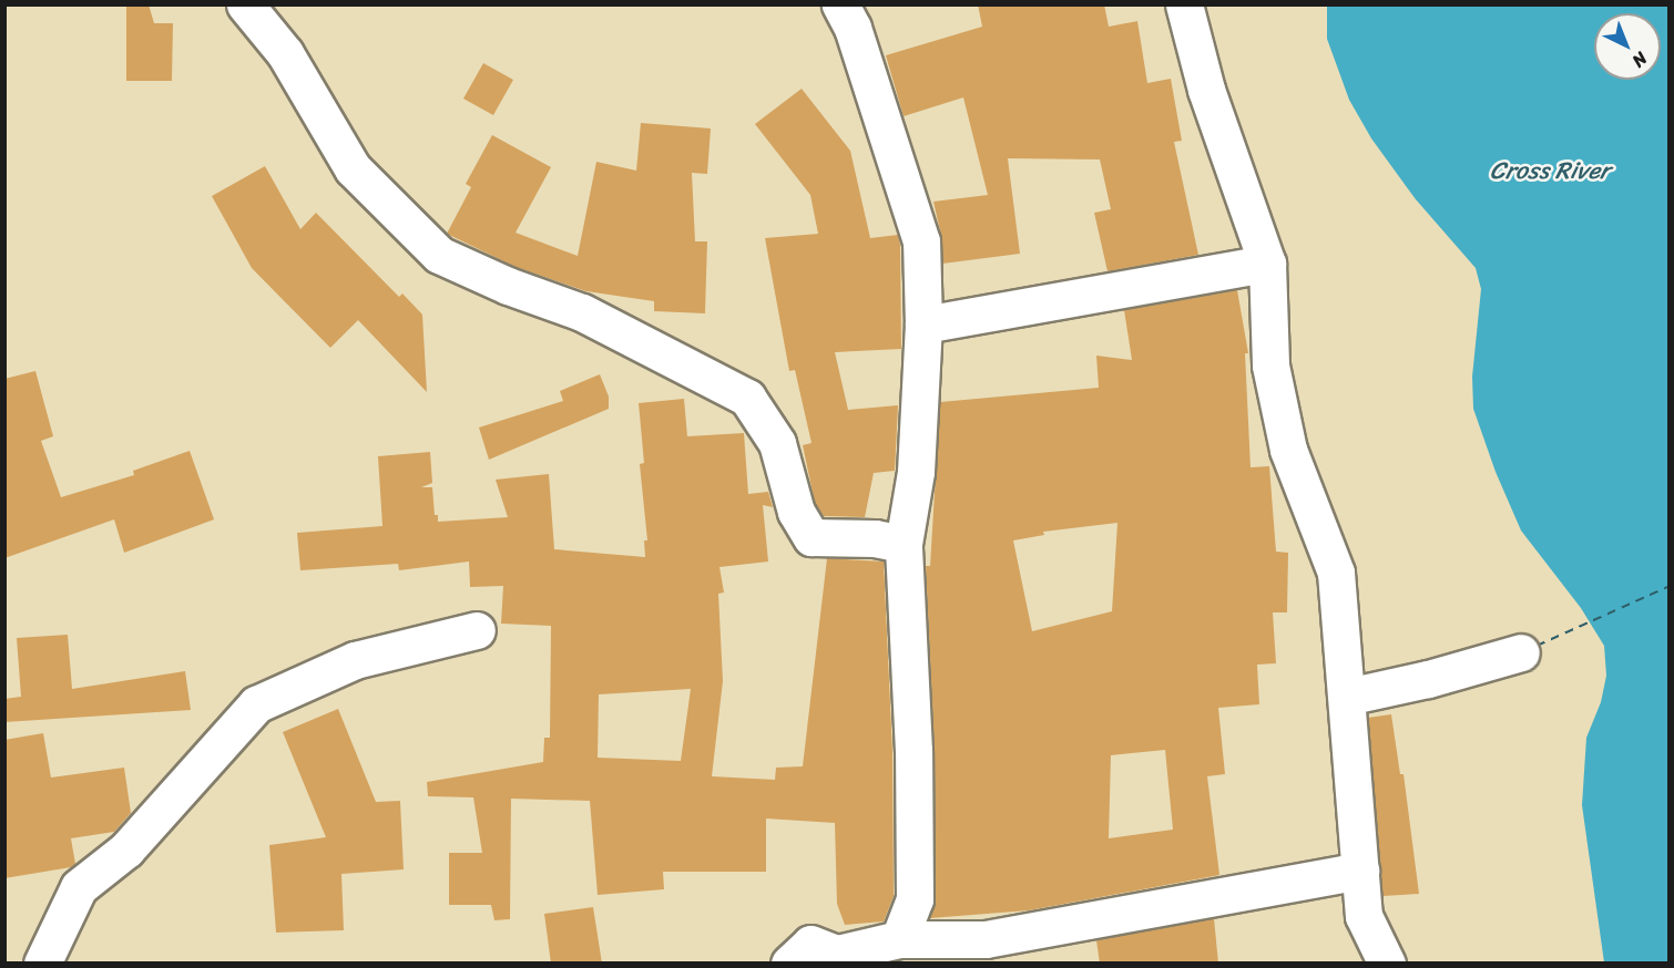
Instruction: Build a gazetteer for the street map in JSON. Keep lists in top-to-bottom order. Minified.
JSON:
{"water":["Cross River"],"north":"bottom right"}
